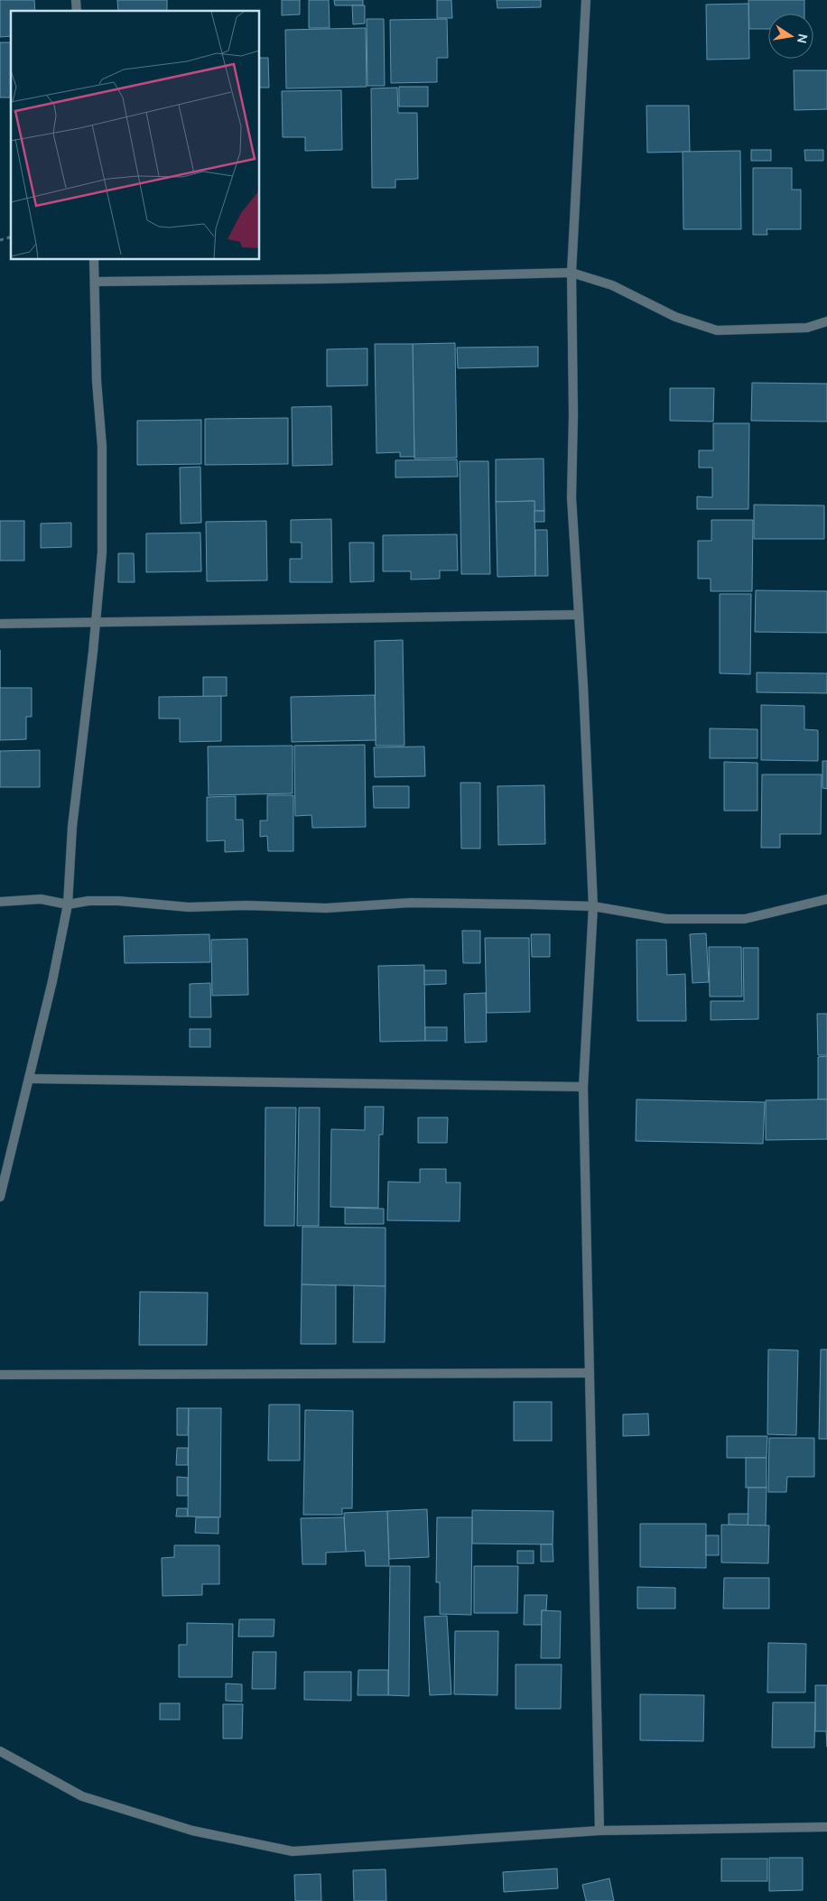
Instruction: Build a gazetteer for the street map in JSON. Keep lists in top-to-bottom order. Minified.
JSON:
{"north":"right"}
